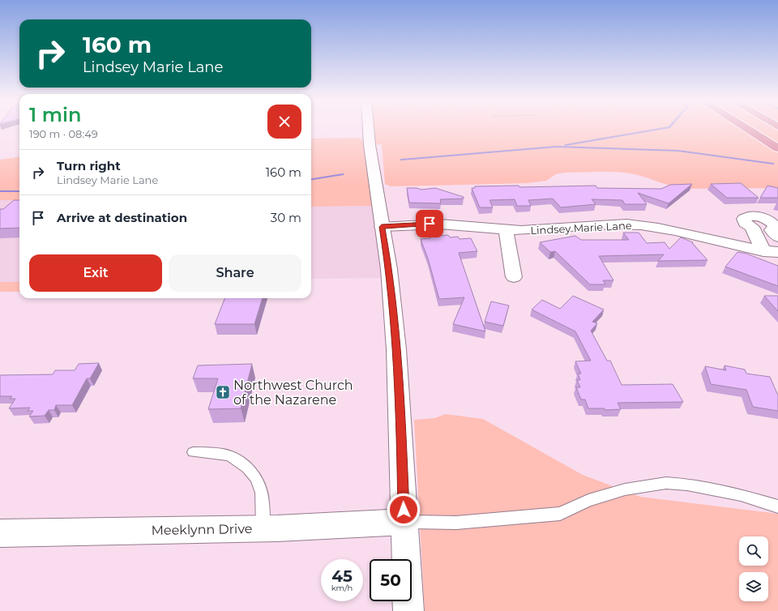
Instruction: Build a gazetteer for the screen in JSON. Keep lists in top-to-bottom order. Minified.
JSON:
{"streets":{"street":["Lindsey Marie Lane","Meeklynn Drive"]},"places":{"church":["Northwest Church of the Nazarene"]},"page":{"turn":["160 m","Lindsey Marie Lane"],"heading":["1 min","190 m · 08:49"],"list":[{"name":"Turn right","note":"Lindsey Marie Lane","value":"160 m"},{"name":"Arrive at destination","value":"30 m"}],"buttons":["Exit","Share"],"speed":"45 km/h","limit":"50"}}
